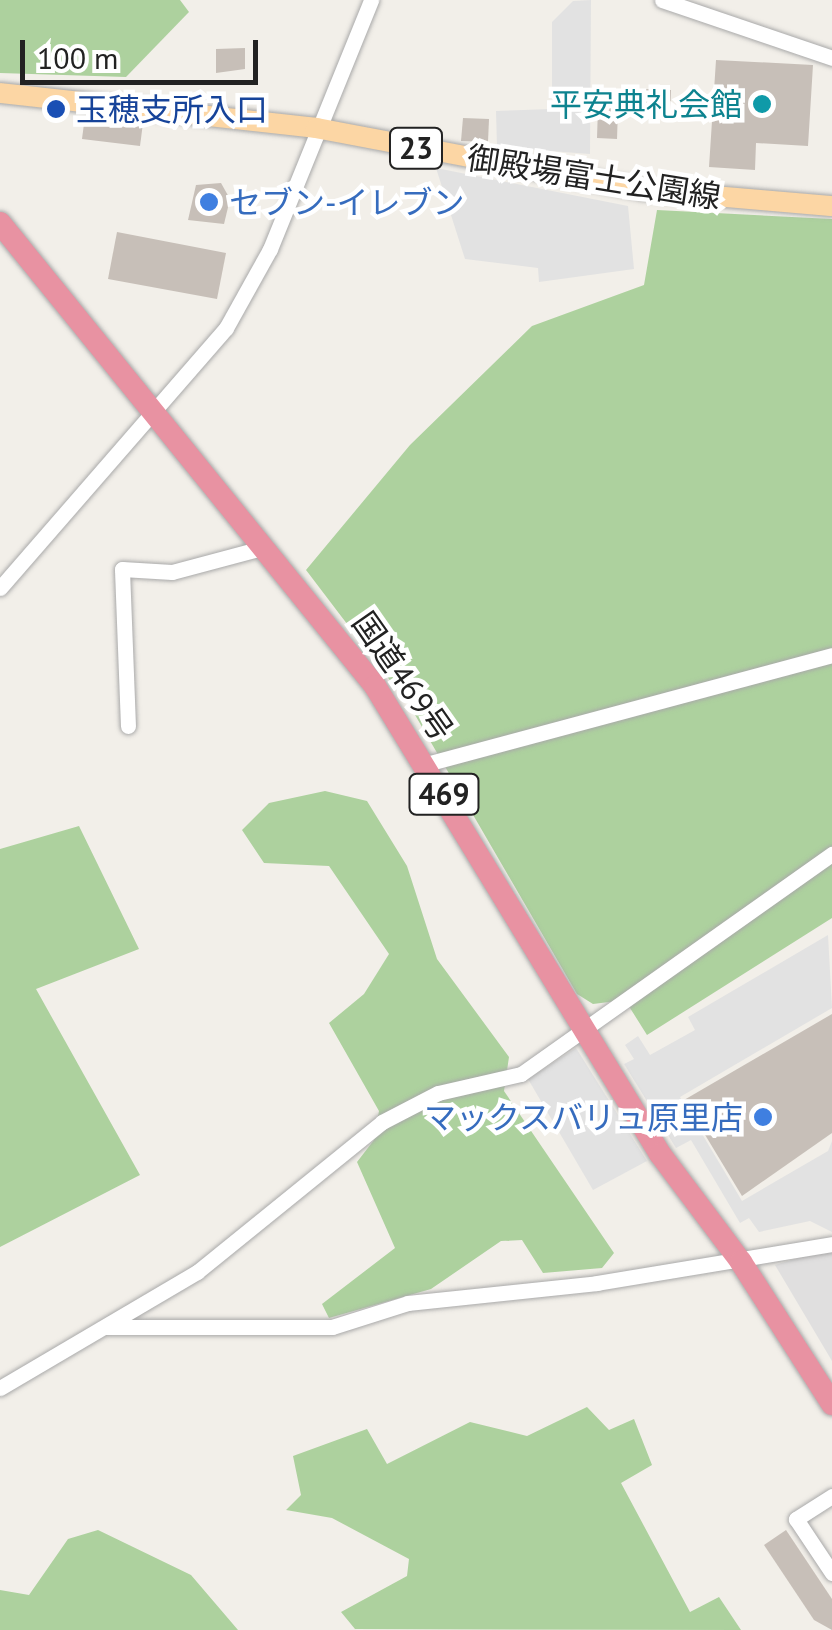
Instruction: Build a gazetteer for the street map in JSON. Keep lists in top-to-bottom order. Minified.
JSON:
{"streets":{"highway":["国道469号","469"],"main road":["23","御殿場富士公園線"]},"places":["平安典礼会館","玉穂支所入口","セブン-イレブン","マックスバリュ原里店"],"scale_bar":"100 m"}
